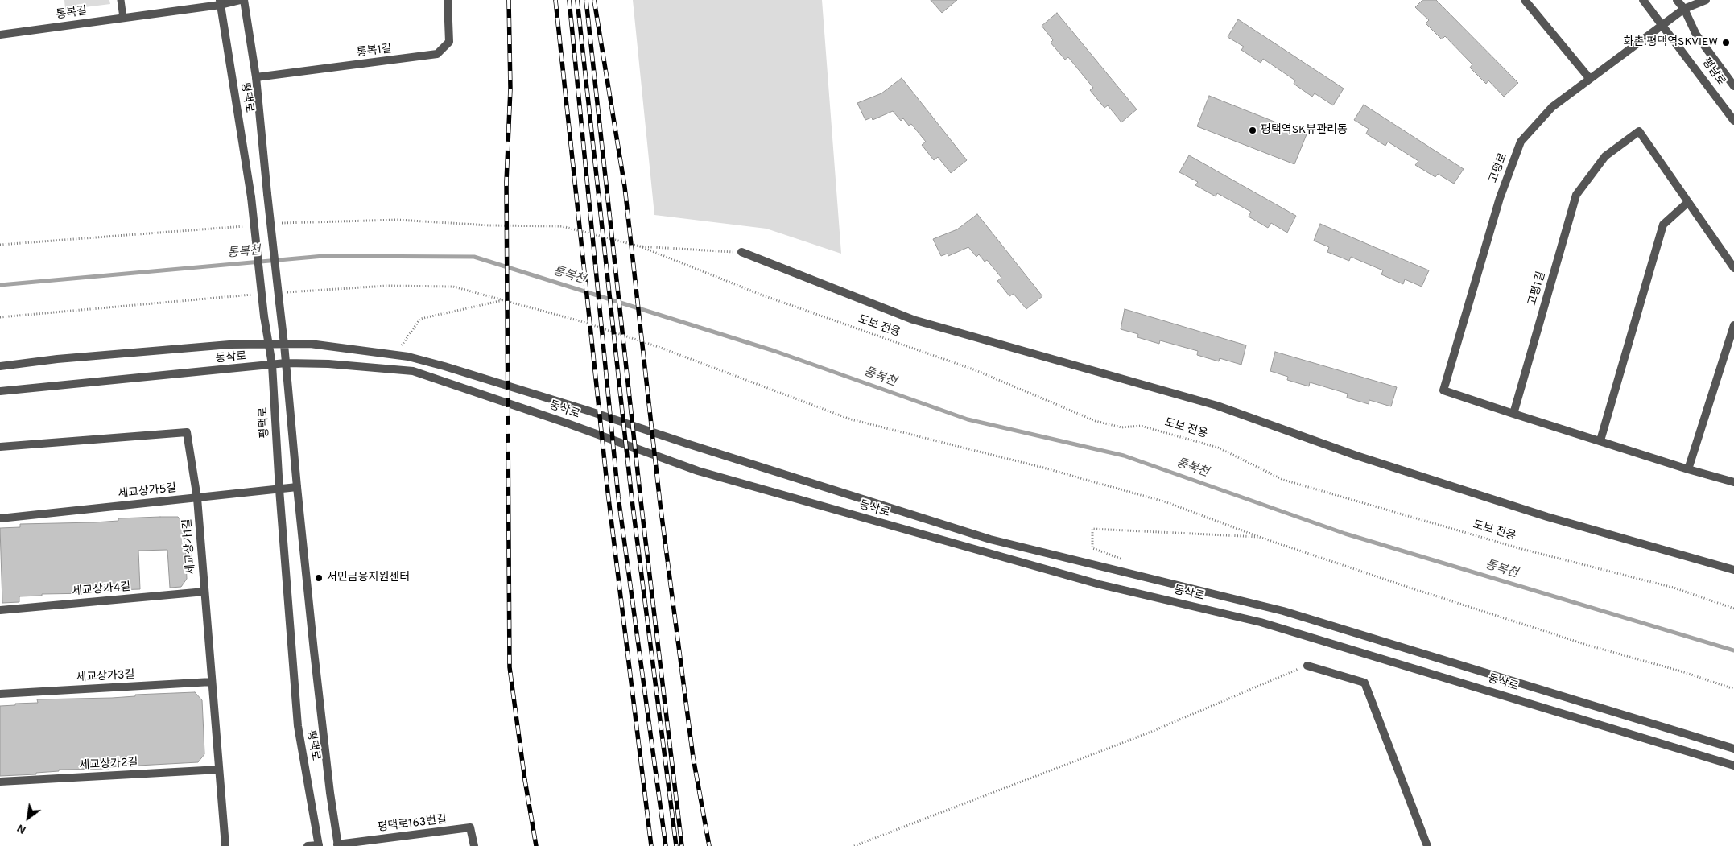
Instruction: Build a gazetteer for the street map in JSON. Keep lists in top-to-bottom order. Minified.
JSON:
{"streets":{"street":["통복길","통복1길","평남로","평택로","고평로","고평1길","동삭로","세교상가5길","세교상가1길","세교상가4길","세교상가3길","세교상가2길","평택로163번길"],"path":["도보 전용"]},"crossings":[["통복길","평택로"],["통복1길","평택로"],["평남로","고평로"],["평택로","동삭로"],["평택로","세교상가5길"],["평택로","평택로163번길"],["고평로","고평1길"],["세교상가5길","세교상가1길"],["세교상가1길","세교상가4길"],["세교상가1길","세교상가3길"],["세교상가1길","세교상가2길"]],"water":["통복천"],"places":["화촌.평택역SKVIEW","평택역SK뷰관리동","서민금융지원센터"],"north":"bottom left"}
